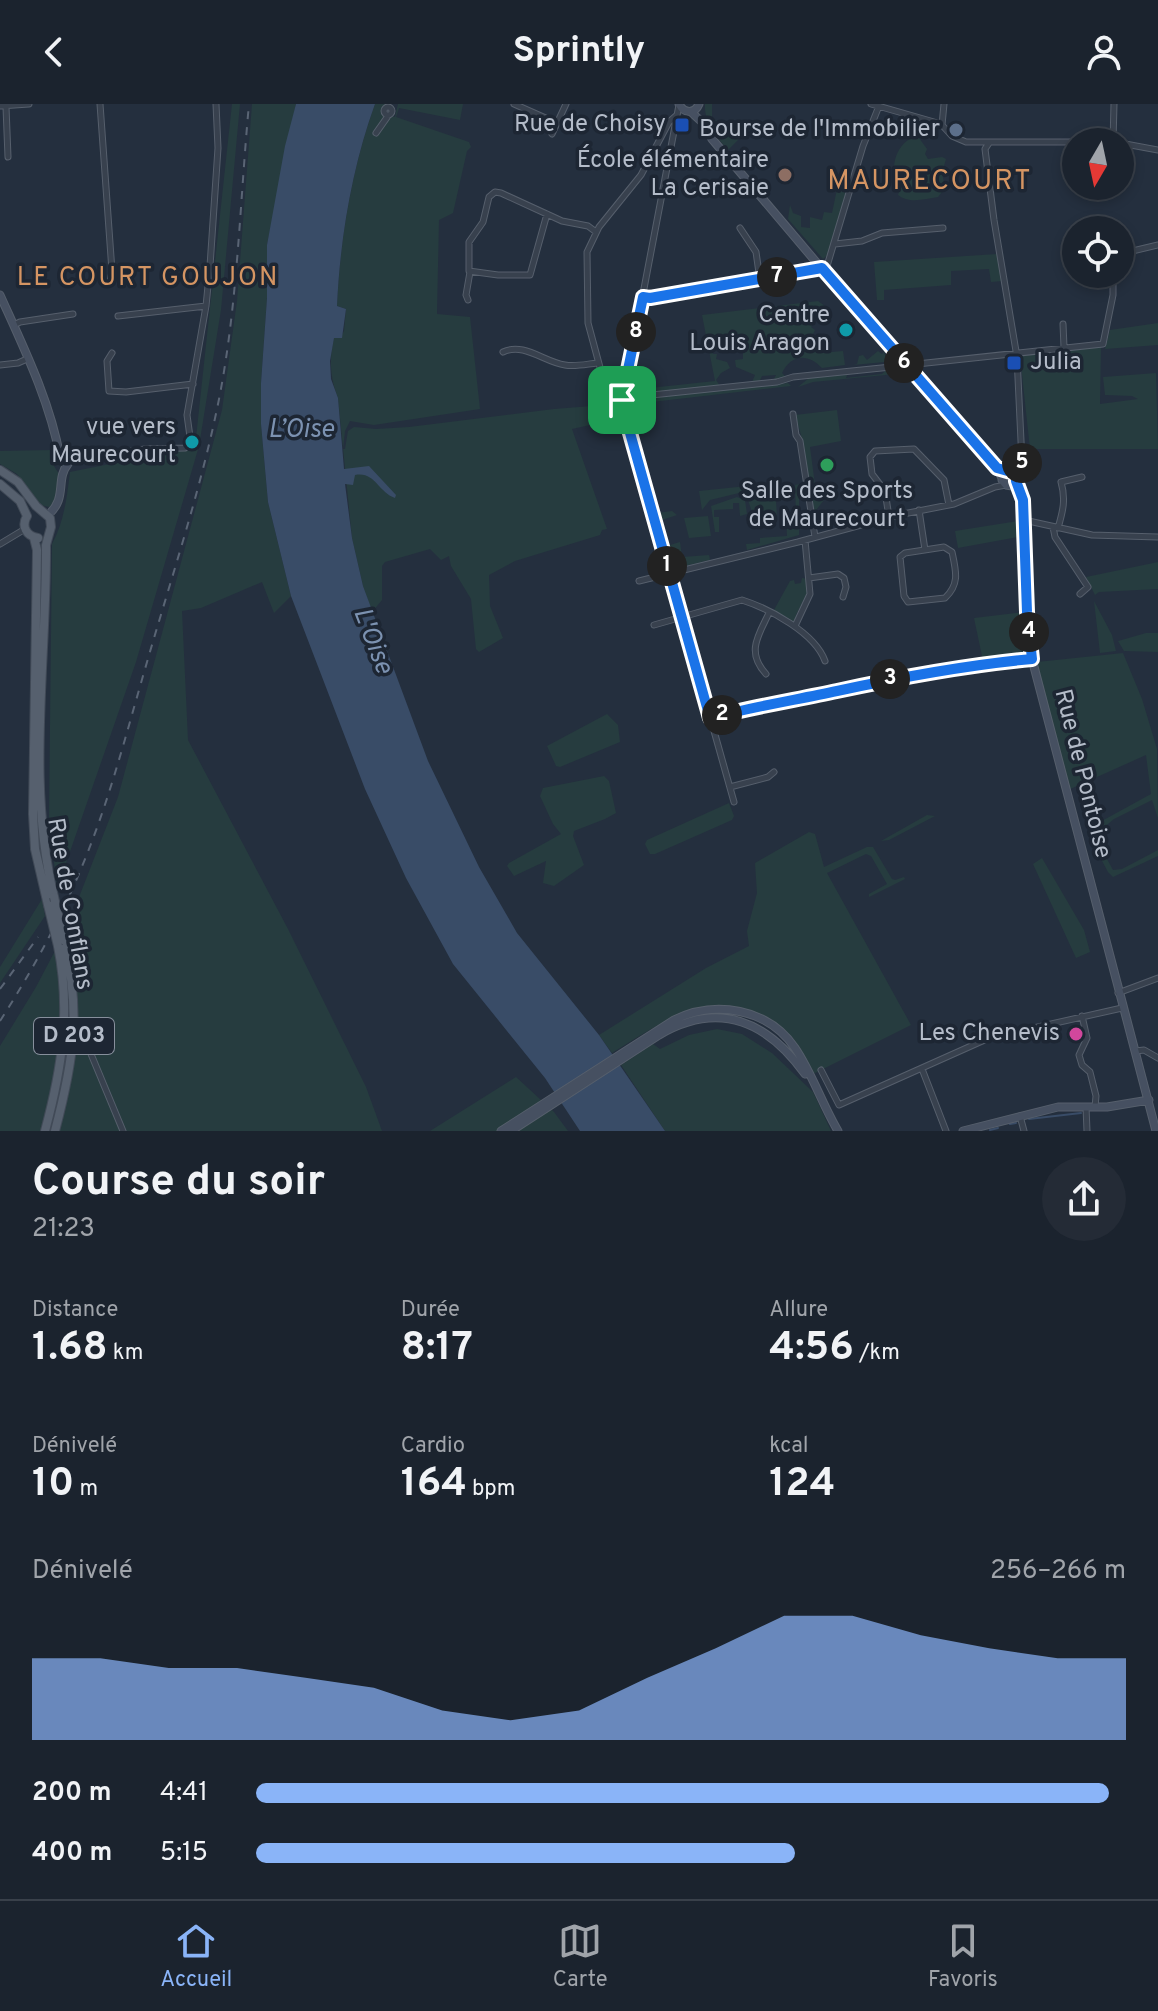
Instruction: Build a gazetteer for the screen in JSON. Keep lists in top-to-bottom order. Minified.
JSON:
{"streets":{"main road":["Rue de Pontoise","Rue de Conflans","D 203"]},"districts":["MAURECOURT","LE COURT GOUJON"],"water":["L’Oise","L'Oise"],"places":{"transit":["Rue de Choisy","Julia"],"other":["Bourse de l'Immobilier","École élémentaire La Cerisaie","Centre Louis Aragon","vue vers Maurecourt","Salle des Sports de Maurecourt","Les Chenevis"]},"north":"bottom","page":{"header":"Sprintly","pins":["7","8","6","5","1","4","3","2"],"heading":["Course du soir","21:23"],"stats":[["Distance","1.68 km"],["Durée","8:17"],["Allure","4:56 /km"],["Dénivelé","10 m"],["Cardio","164 bpm"],["kcal","124"]],"chart":["Dénivelé","256–266 m"],"list":[{"name":"200 m","note":"4:41"},{"name":"400 m","note":"5:15"}],"tabs":["Accueil","Carte","Favoris"]}}
